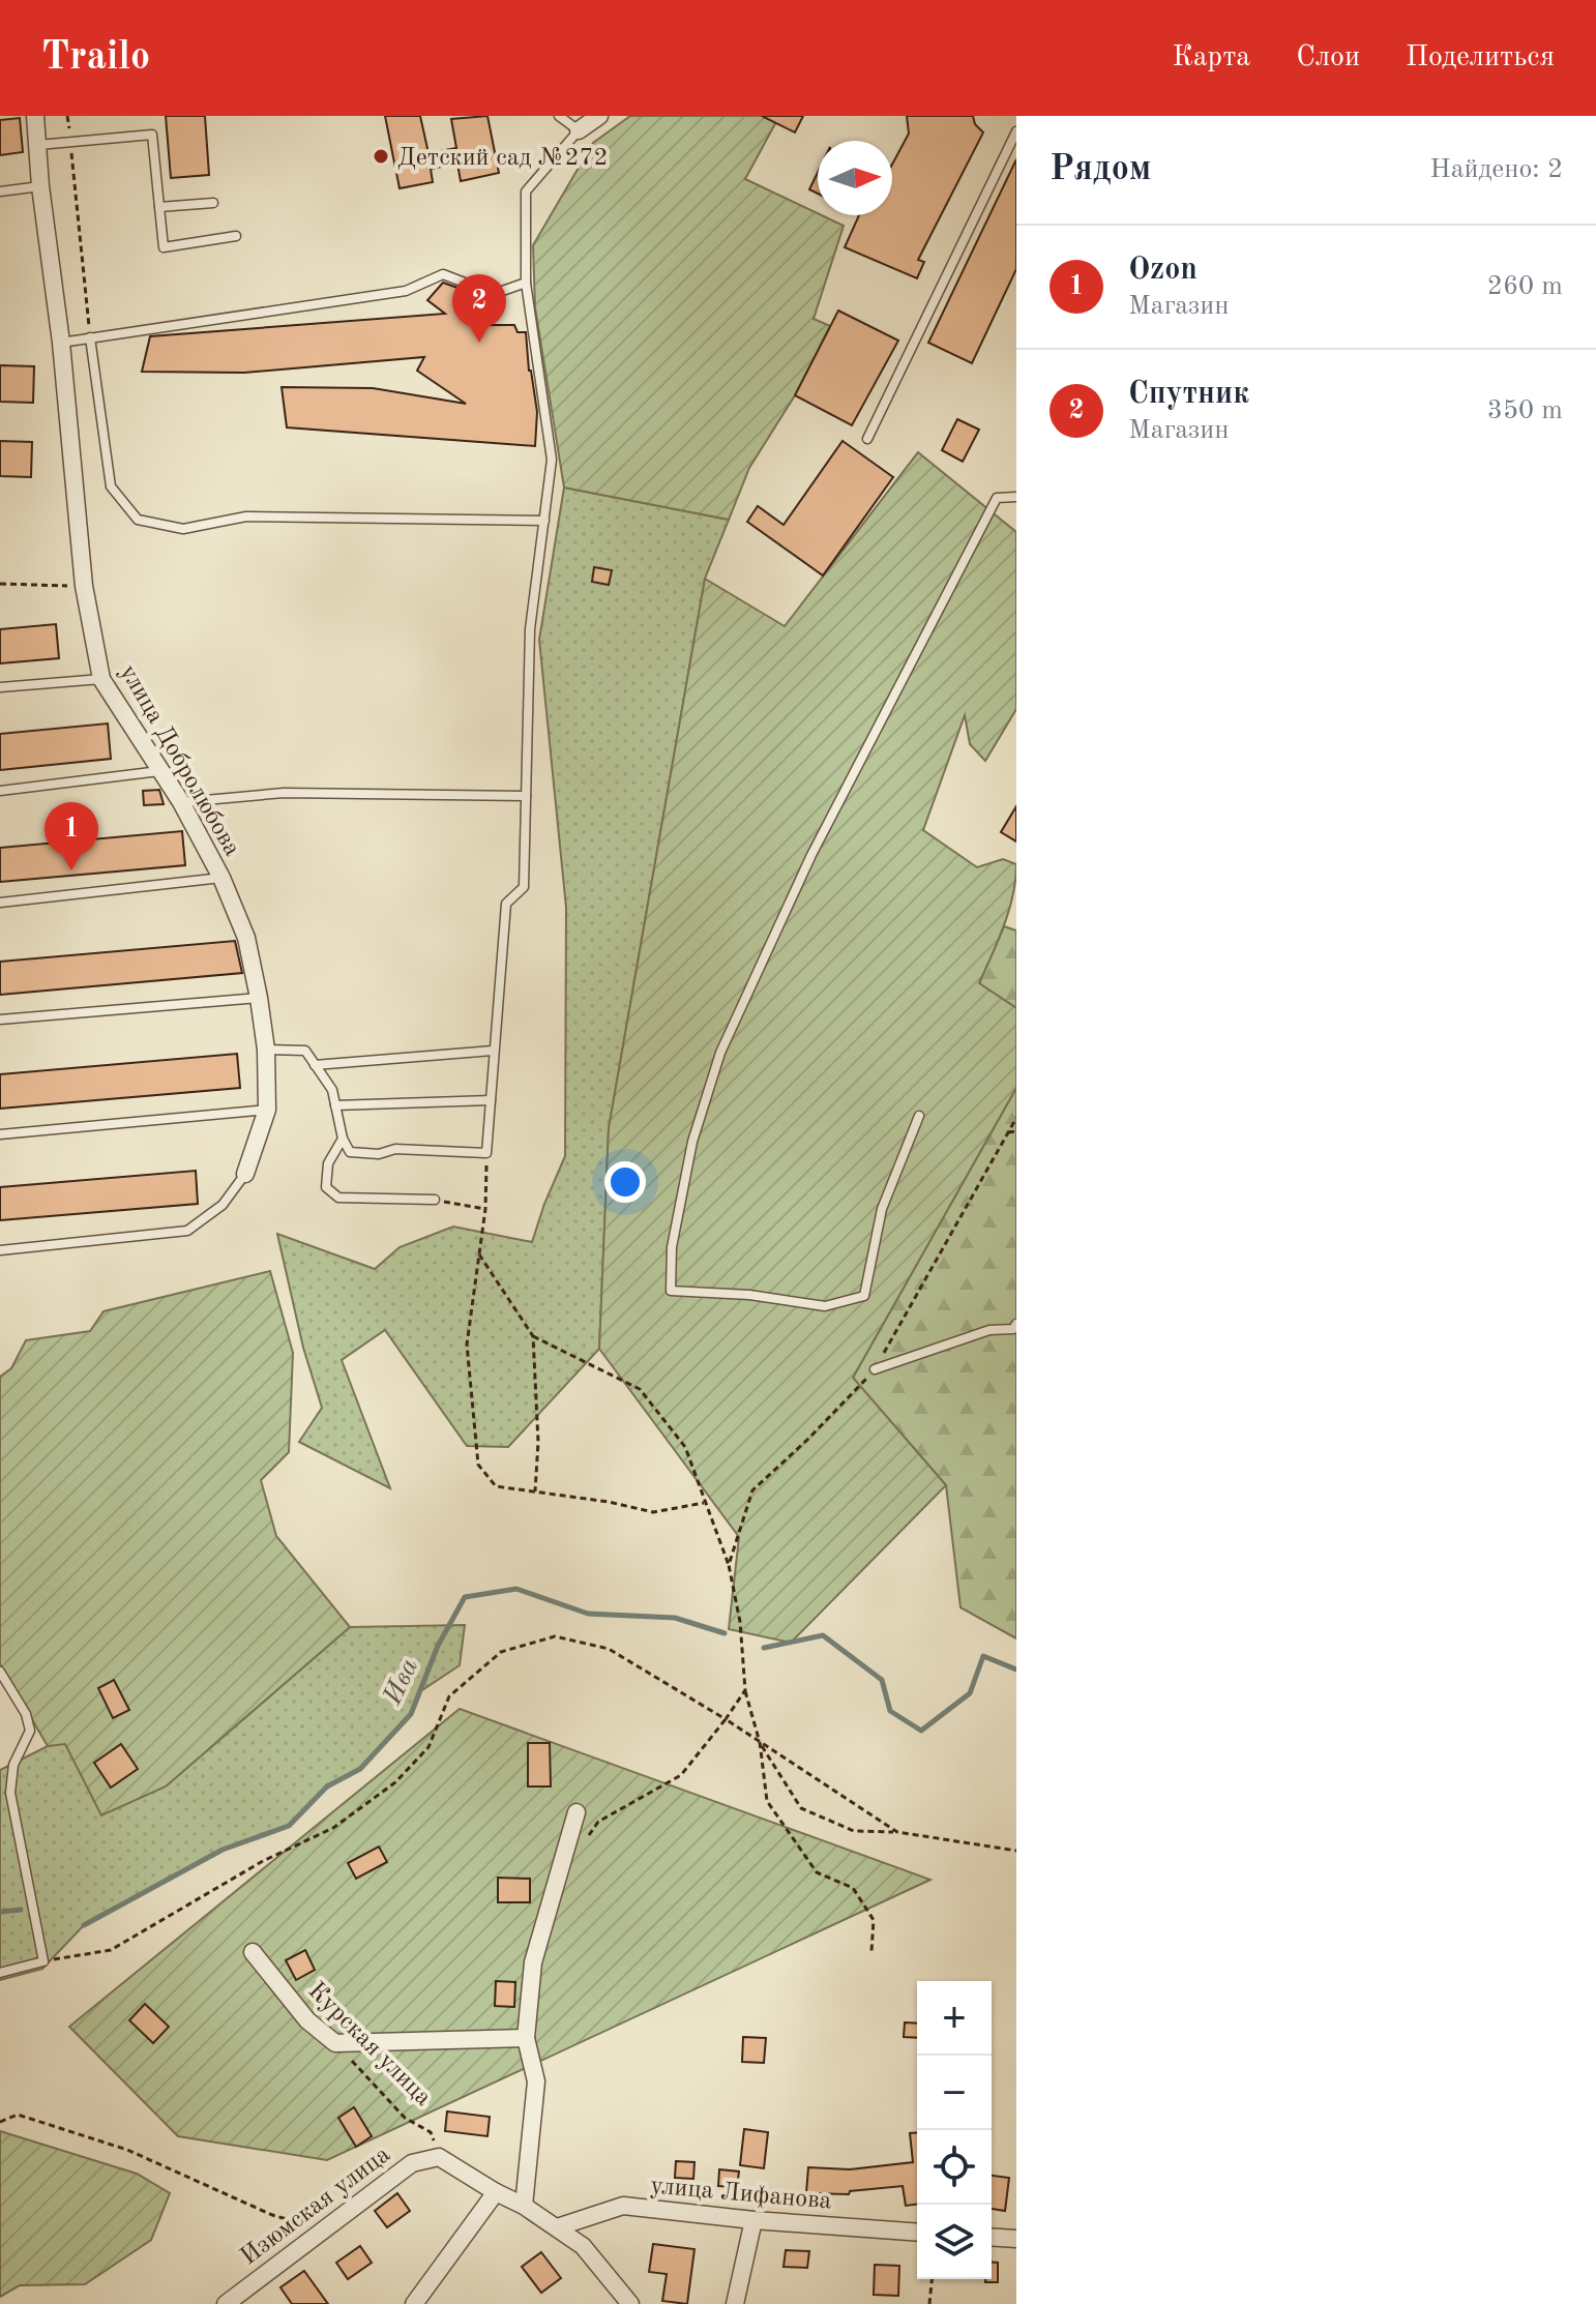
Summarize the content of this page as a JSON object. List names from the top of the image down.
{
  "streets": {
    "street": [
      "улица Добролюбова",
      "Курская улица",
      "улица Лифанова",
      "Изюмская улица"
    ]
  },
  "crossings": [
    ["Курская улица", "Изюмская улица"]
  ],
  "water": ["Ива"],
  "places": ["Детский сад №272"],
  "north": "right",
  "page": {
    "header": "Trailo",
    "nav": ["Карта", "Слои", "Поделиться"],
    "heading": ["Рядом", "Найдено: 2"],
    "list": [
      {
        "mark": "1",
        "name": "Ozon",
        "note": "Магазин",
        "value": "260 m"
      },
      {
        "mark": "2",
        "name": "Спутник",
        "note": "Магазин",
        "value": "350 m"
      }
    ],
    "pins": ["2", "1"],
    "map_buttons": ["+", "−"]
  }
}
